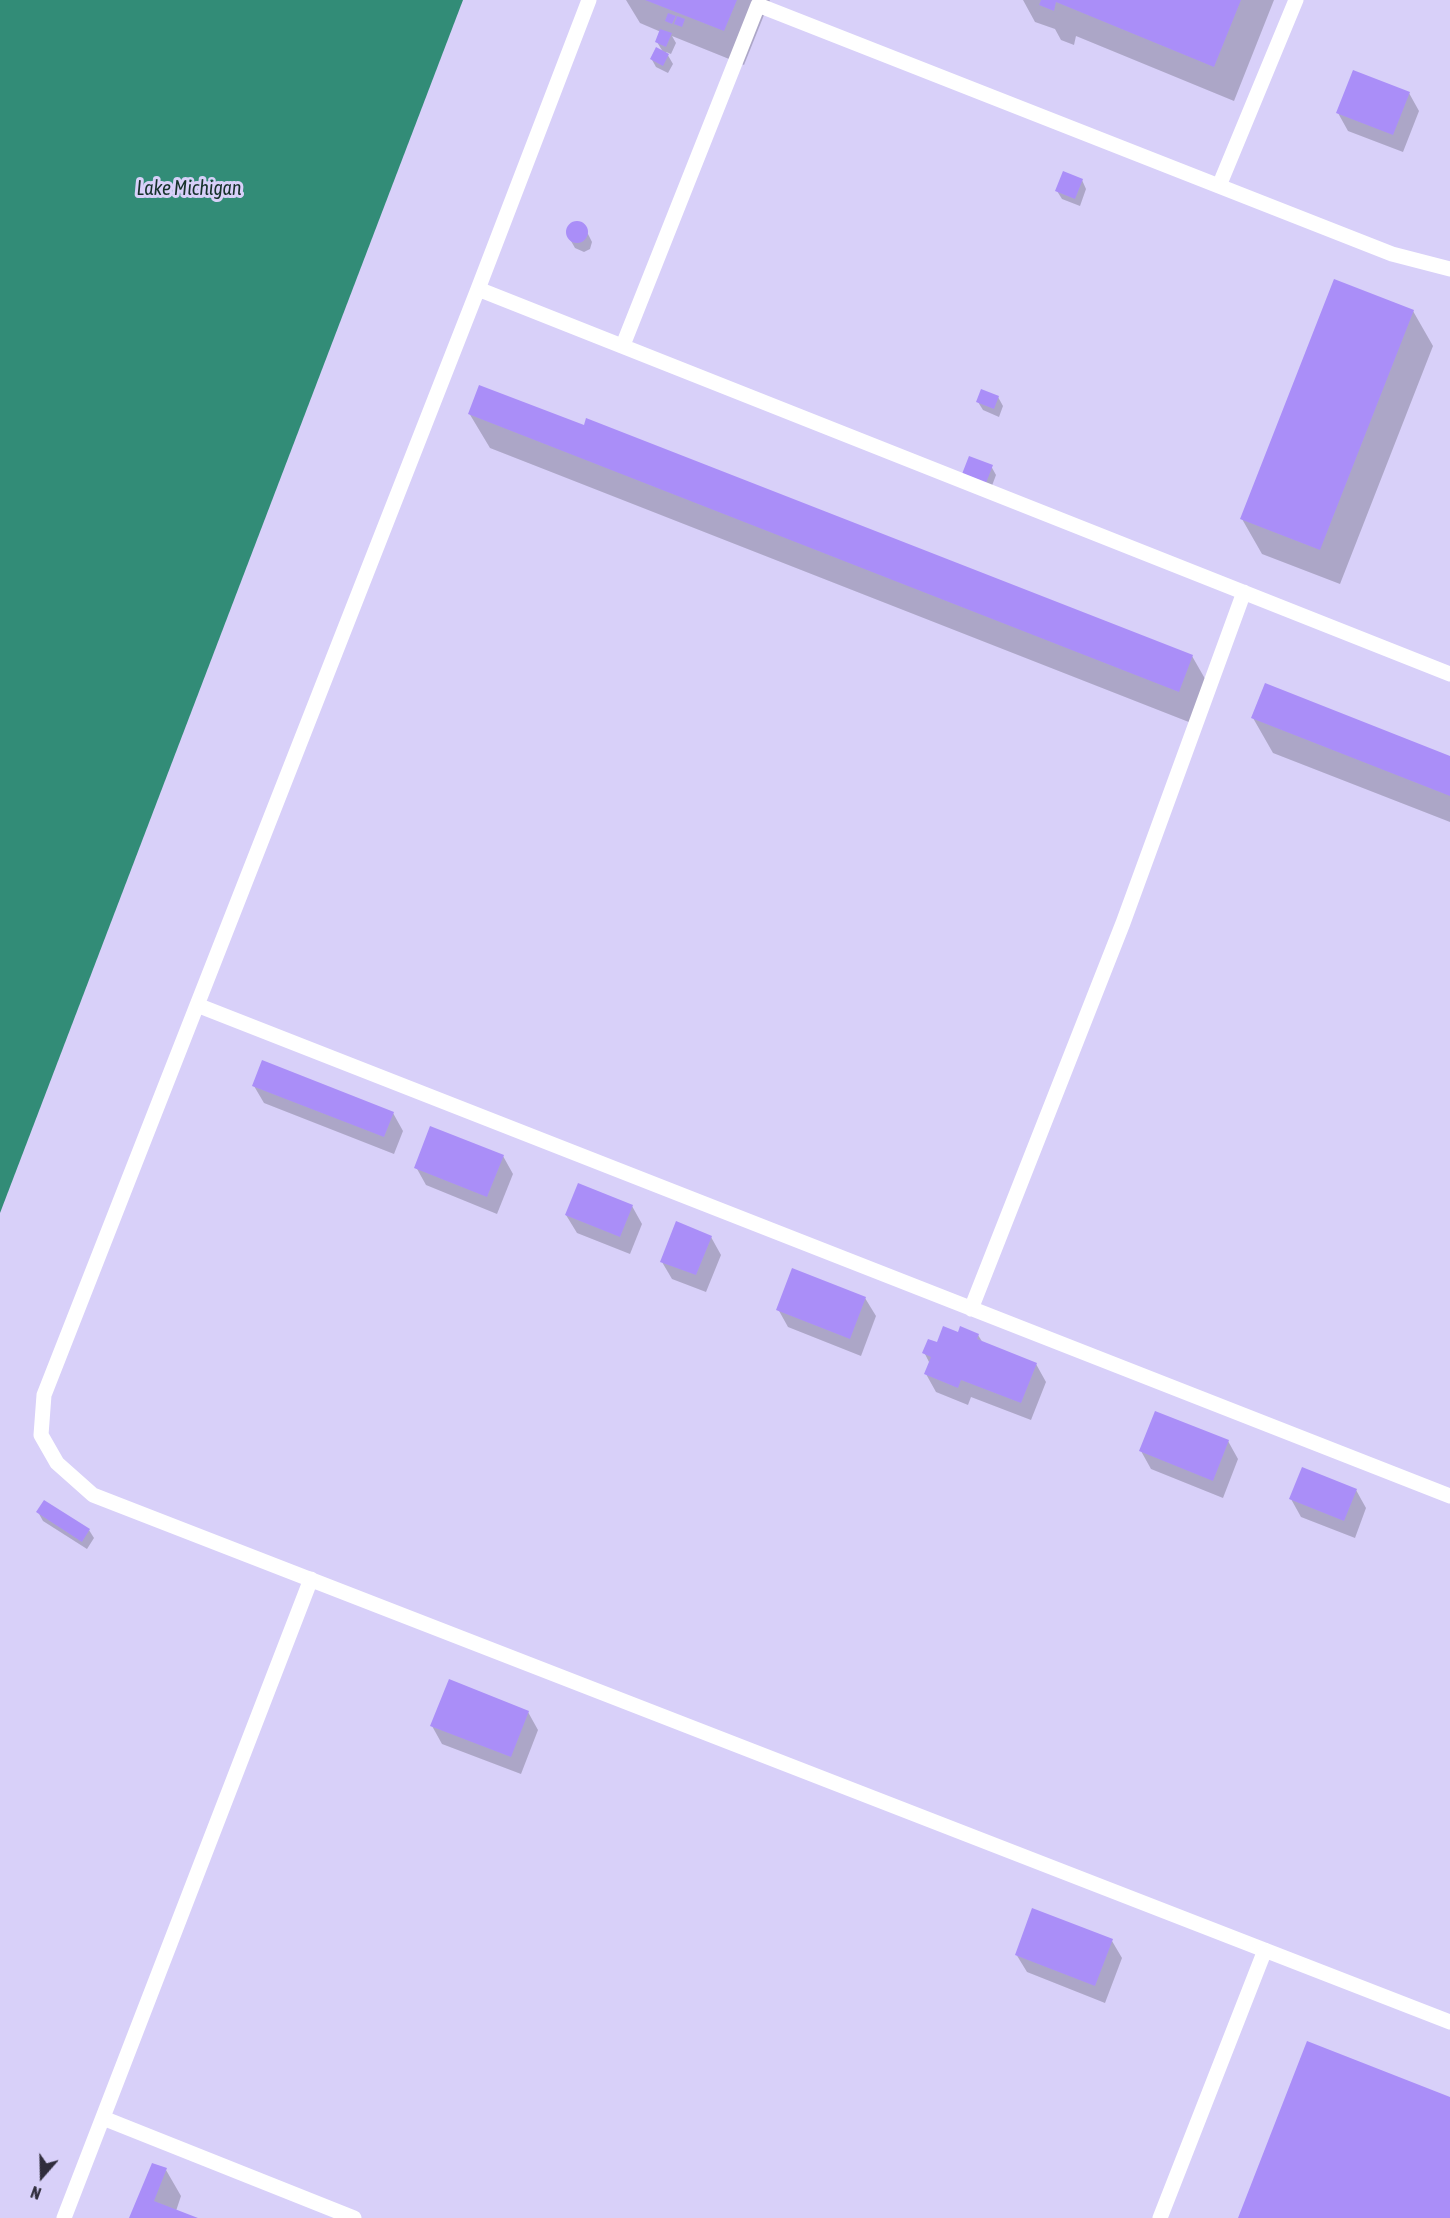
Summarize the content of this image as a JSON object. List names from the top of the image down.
{
  "water": ["Lake Michigan"],
  "north": "bottom"
}
